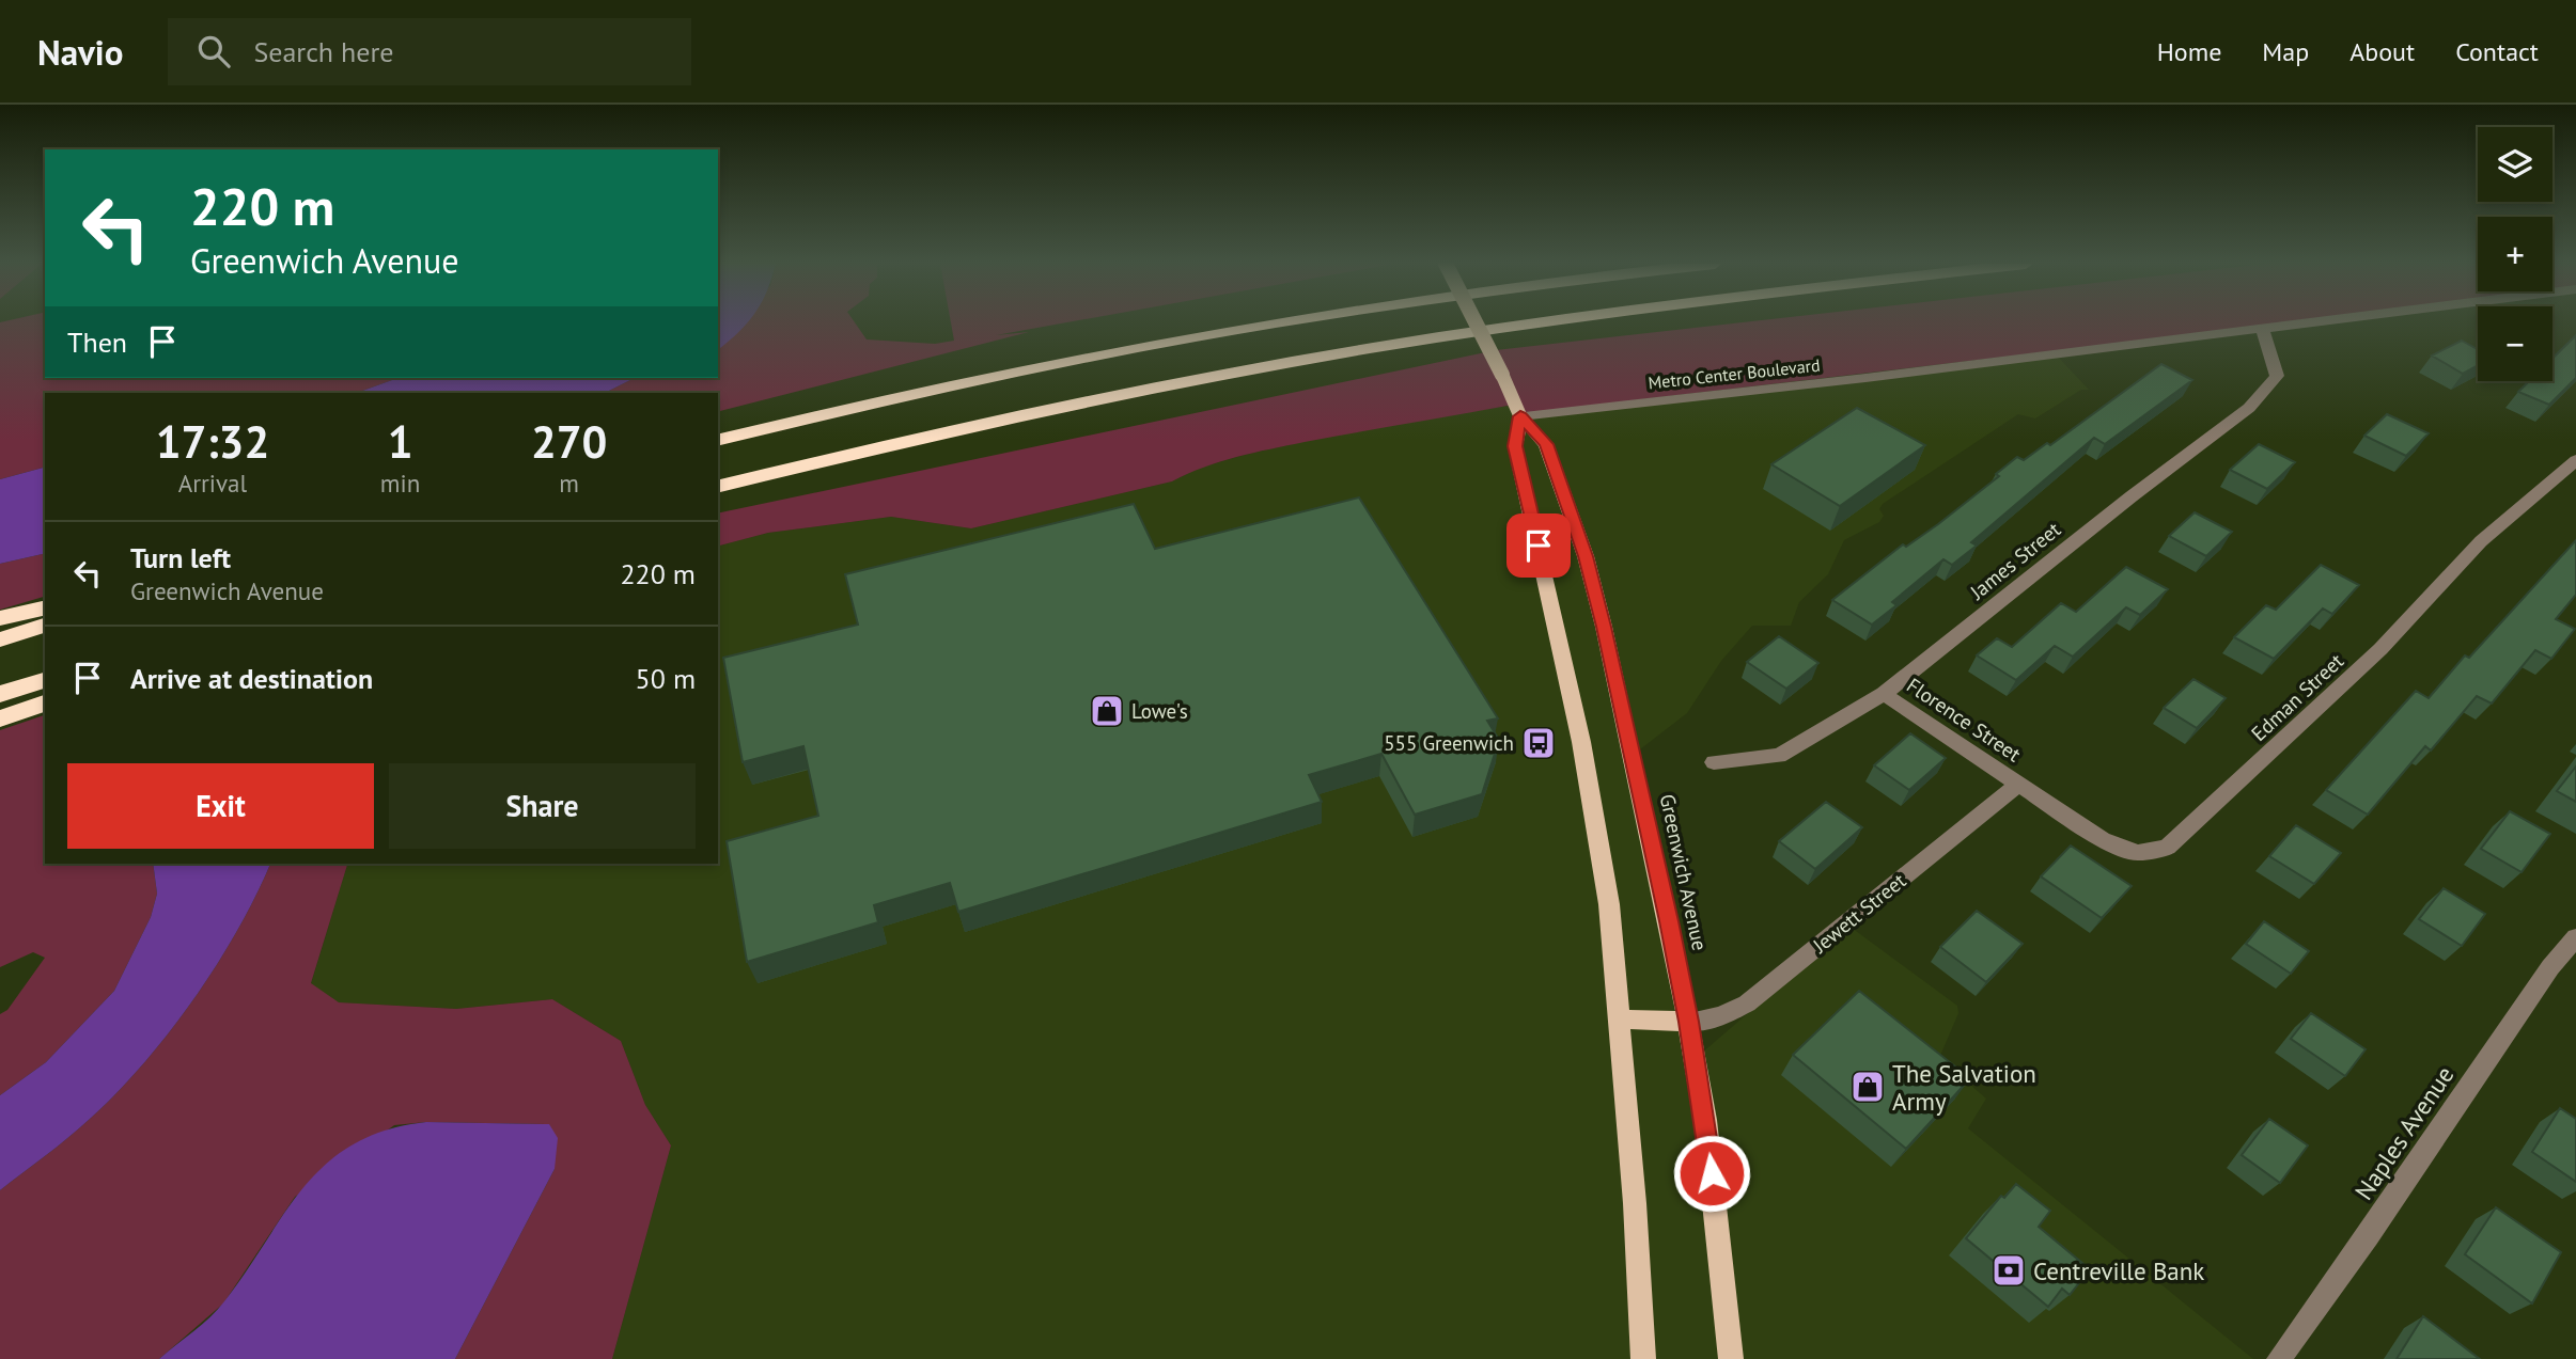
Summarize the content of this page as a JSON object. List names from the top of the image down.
{
  "streets": {
    "main road": ["Greenwich Avenue"],
    "street": [
      "Metro Center Boulevard",
      "James Street",
      "Edman Street",
      "Florence Street",
      "Jewett Street",
      "Naples Avenue"
    ]
  },
  "crossings": [
    ["Metro Center Boulevard", "James Street"],
    ["Metro Center Boulevard", "Greenwich Avenue"],
    ["James Street", "Florence Street"],
    ["Edman Street", "Florence Street"],
    ["Edman Street", "Jewett Street"],
    ["Florence Street", "Jewett Street"],
    ["Greenwich Avenue", "Jewett Street"]
  ],
  "places": {
    "shop": ["Lowe's", "The Salvation Army"],
    "bus stop": ["555 Greenwich"],
    "bank": ["Centreville Bank"]
  },
  "page": {
    "header": "Navio",
    "search": "Search here",
    "nav": [
      "Home",
      "Map",
      "About",
      "Contact"
    ],
    "map_buttons": ["+", "−"],
    "turn": ["220 m", "Greenwich Avenue"],
    "then": "Then",
    "eta": [
      "17:32",
      "Arrival",
      "1",
      "min",
      "270",
      "m"
    ],
    "list": [
      {
        "name": "Turn left",
        "note": "Greenwich Avenue",
        "value": "220 m"
      },
      {
        "name": "Arrive at destination",
        "value": "50 m"
      }
    ],
    "buttons": ["Exit", "Share"]
  }
}
